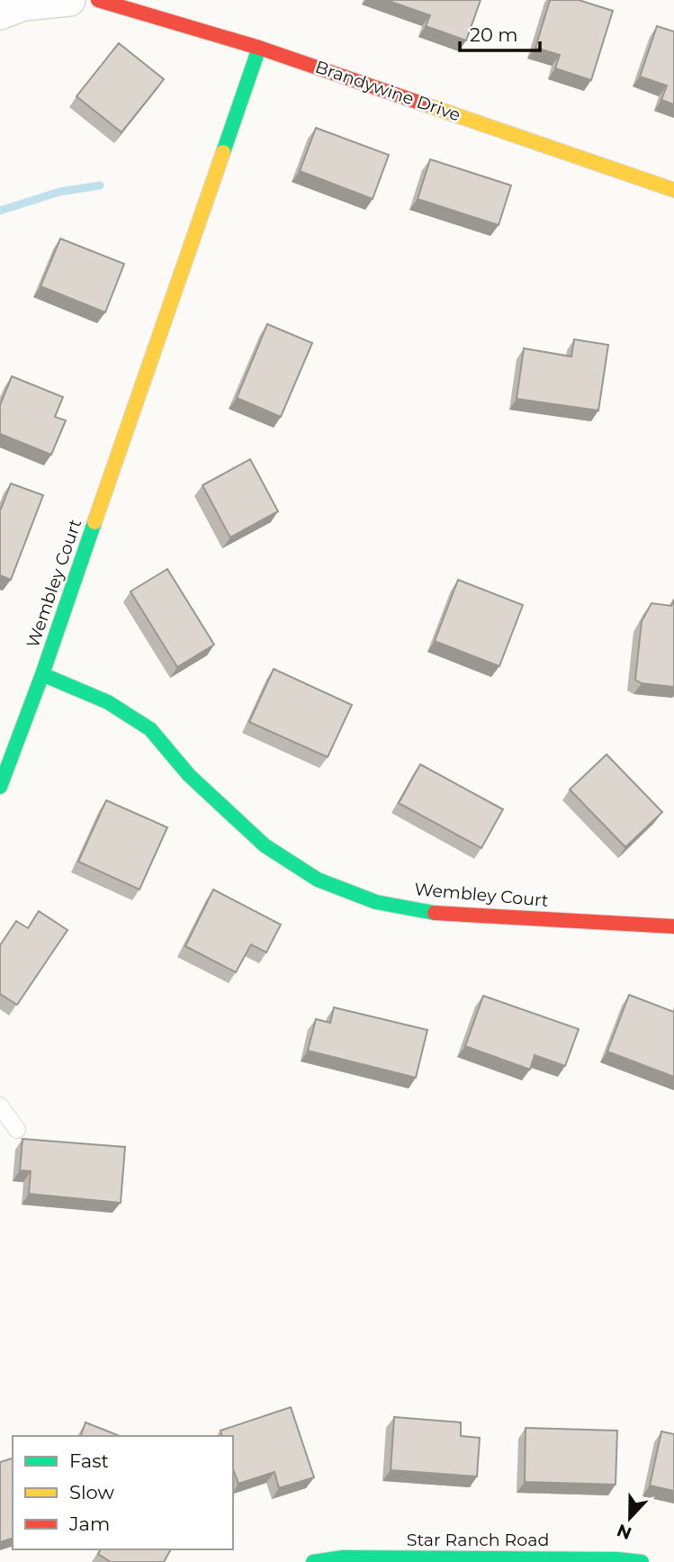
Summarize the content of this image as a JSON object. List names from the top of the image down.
{
  "streets": {
    "street": ["Brandywine Drive", "Wembley Court", "Star Ranch Road"]
  },
  "crossings": [
    ["Brandywine Drive", "Wembley Court"]
  ],
  "legend": ["Fast", "Slow", "Jam"],
  "scale_bar": "20 m",
  "north": "bottom"
}
